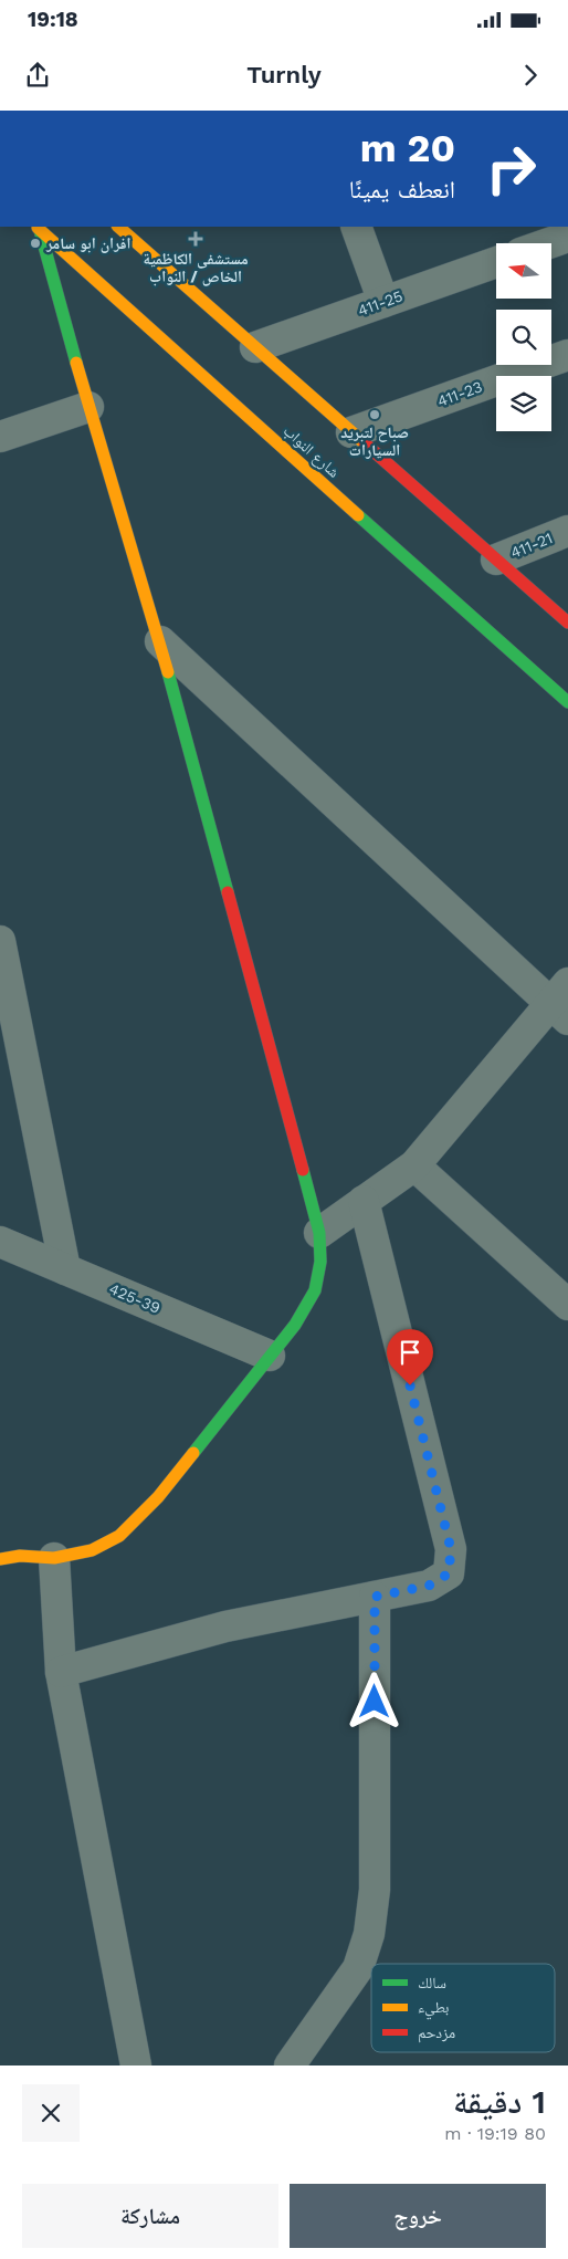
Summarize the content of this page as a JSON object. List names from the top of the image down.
{
  "streets": {
    "street": [
      "411-25",
      "411-23",
      "شارع النواب",
      "411-21",
      "425-39"
    ]
  },
  "places": {
    "health": ["مستشفى الكاظمية الخاص / النواب"],
    "other": ["افران ابو سامر", "صباح لتبريد السيارات"]
  },
  "legend": ["سالك", "بطيء", "مزدحم"],
  "north": "left",
  "page": {
    "status": "19:18",
    "header": "Turnly",
    "turn": ["20 m", "انعطف يمينًا"],
    "heading": ["1 دقيقة", "80 m · 19:19"],
    "buttons": ["خروج", "مشاركة"]
  }
}
